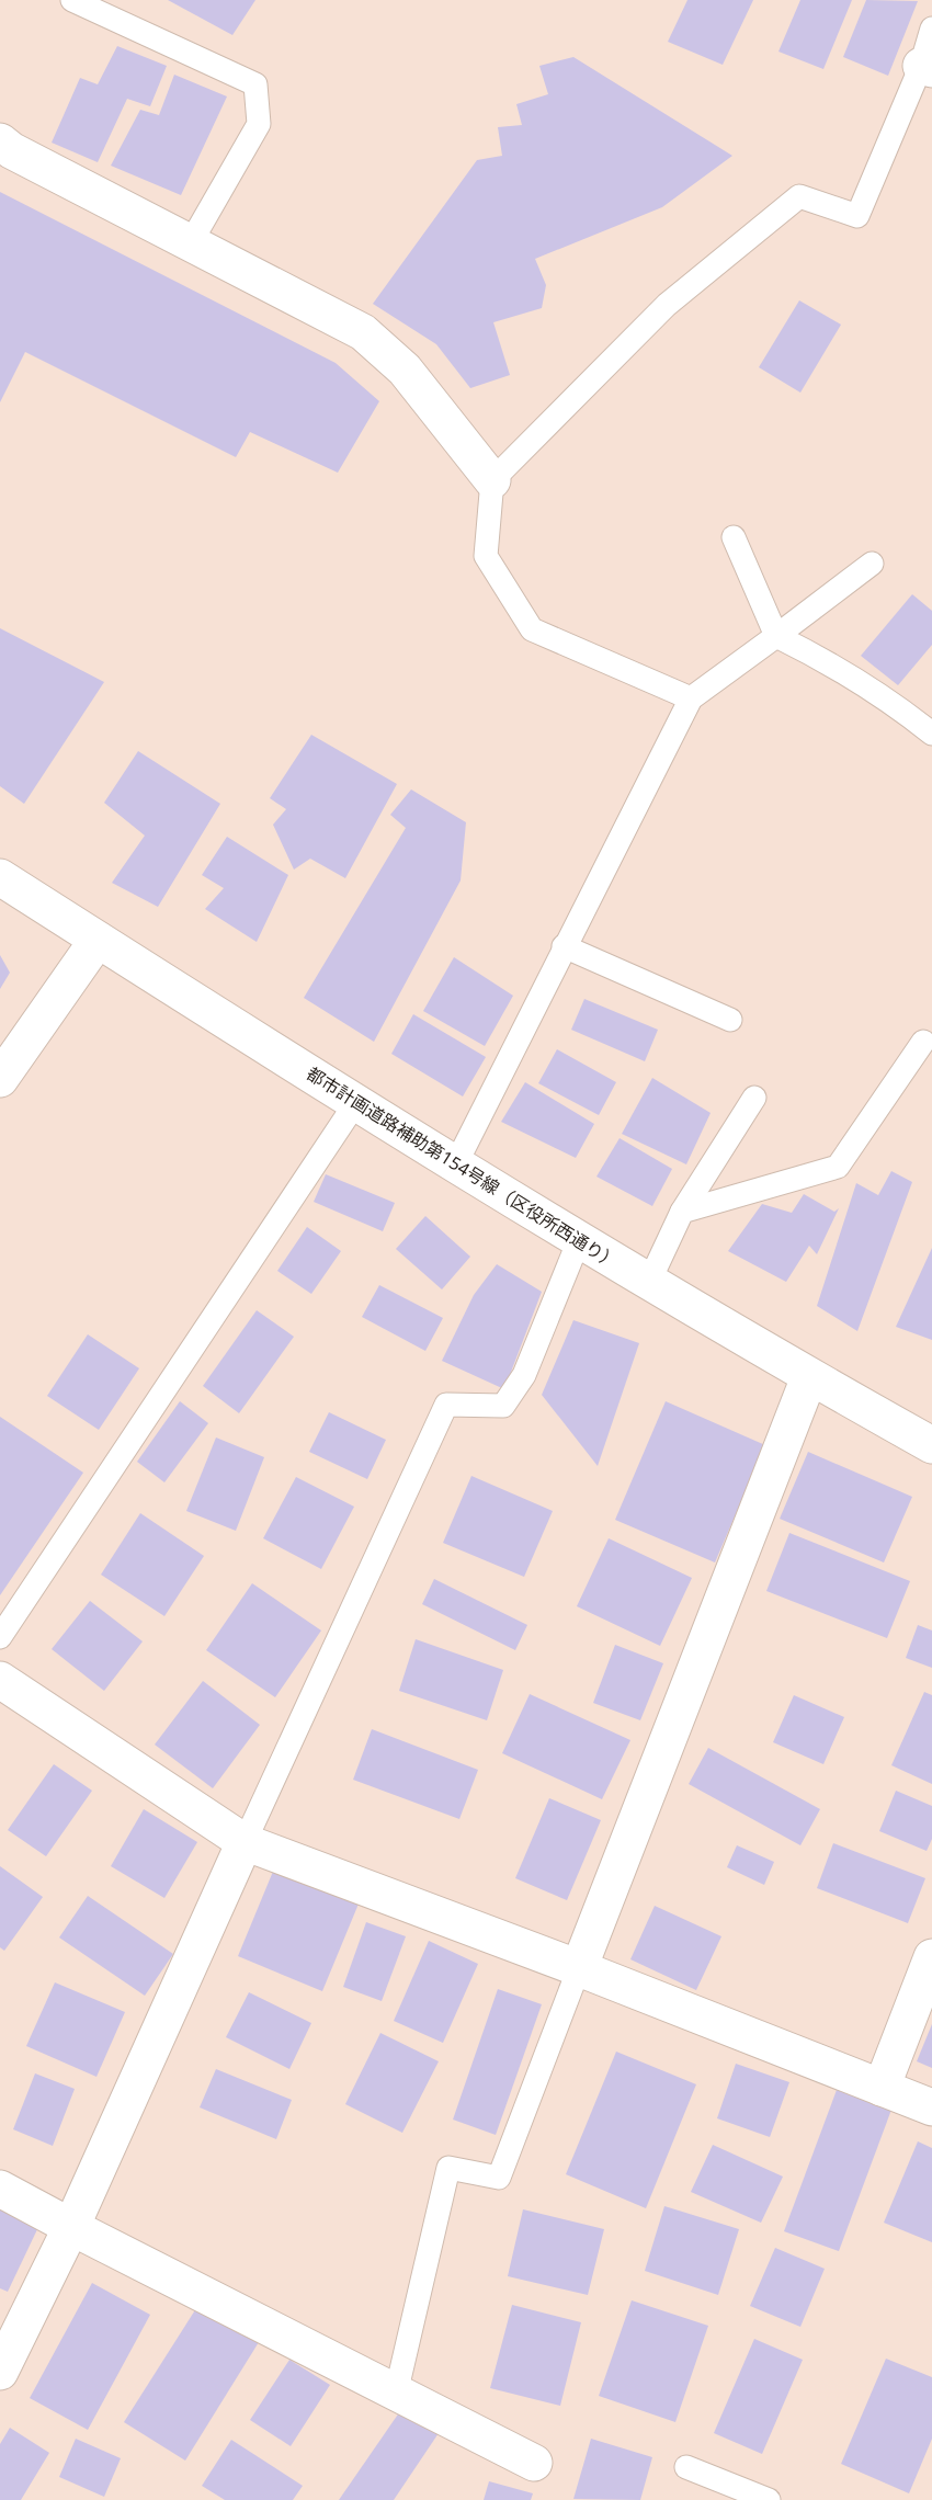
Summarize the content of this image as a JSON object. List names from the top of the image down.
{
  "streets": {
    "street": ["都市計画道路補助第154号線（区役所西通り）"]
  }
}
